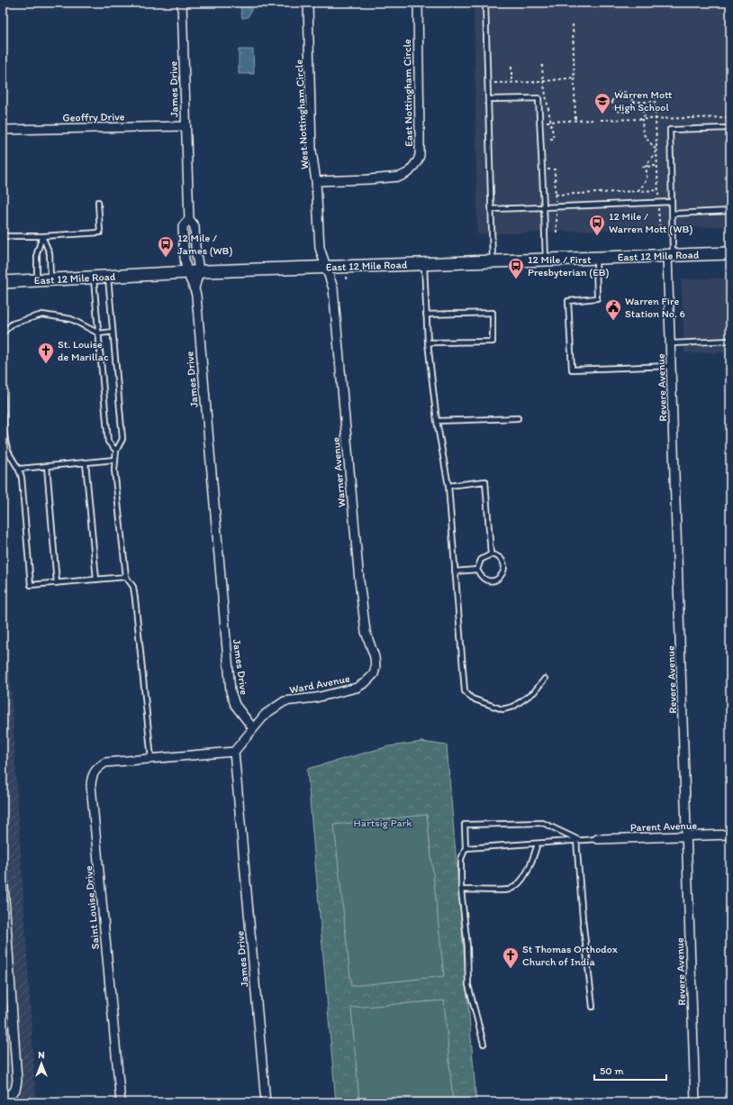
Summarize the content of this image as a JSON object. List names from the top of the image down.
{
  "streets": {
    "main road": ["East 12 Mile Road"],
    "street": [
      "James Drive",
      "East Nottingham Circle",
      "West Nottingham Circle",
      "Geoffry Drive",
      "Revere Avenue",
      "Warner Avenue",
      "Ward Avenue",
      "Parent Avenue",
      "Saint Louise Drive"
    ]
  },
  "crossings": [
    ["James Drive", "Geoffry Drive"],
    ["James Drive", "East 12 Mile Road"],
    ["James Drive", "Ward Avenue"],
    ["East Nottingham Circle", "West Nottingham Circle"],
    ["West Nottingham Circle", "East 12 Mile Road"],
    ["West Nottingham Circle", "Warner Avenue"],
    ["East 12 Mile Road", "Revere Avenue"],
    ["East 12 Mile Road", "Warner Avenue"],
    ["Revere Avenue", "Parent Avenue"],
    ["Warner Avenue", "Ward Avenue"]
  ],
  "parks": ["Hartsig Park"],
  "places": {
    "school or university": ["Warren Mott High School"],
    "bus stop": ["12 Mile / Warren Mott (WB)", "12 Mile / James (WB)", "12 Mile / First Presbyterian (EB)"],
    "public building": ["Warren Fire Station No. 6"],
    "church": ["St. Louise de Marillac", "St Thomas Orthodox Church of India"]
  },
  "scale_bar": "50 m",
  "north": "top"
}
